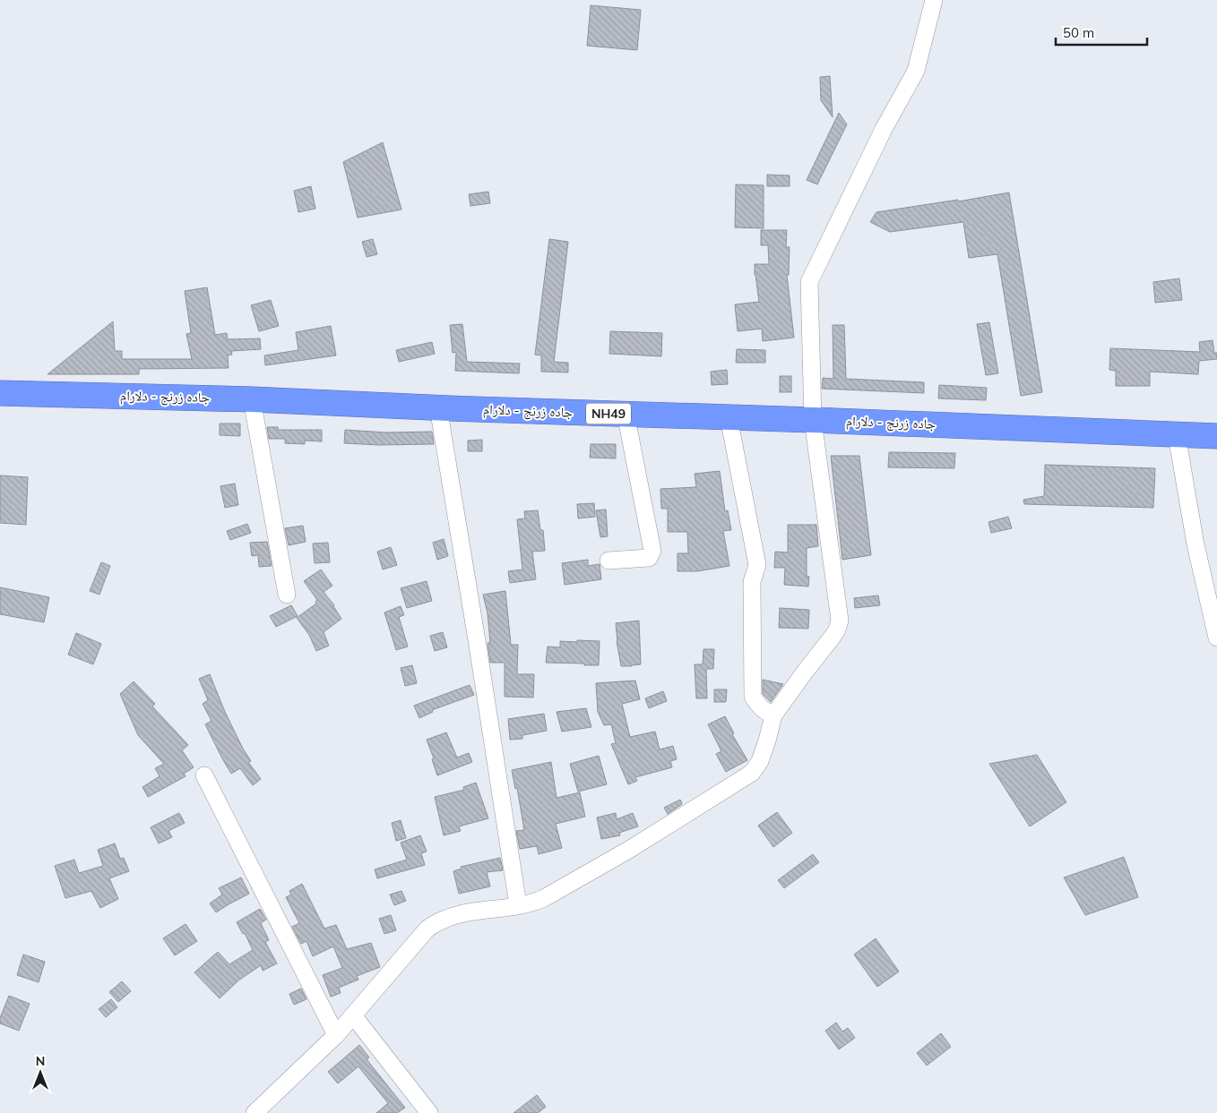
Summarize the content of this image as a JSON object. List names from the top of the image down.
{
  "streets": {
    "highway": ["جاده زرنج - دلارام", "NH49"]
  },
  "scale_bar": "50 m",
  "north": "top"
}
